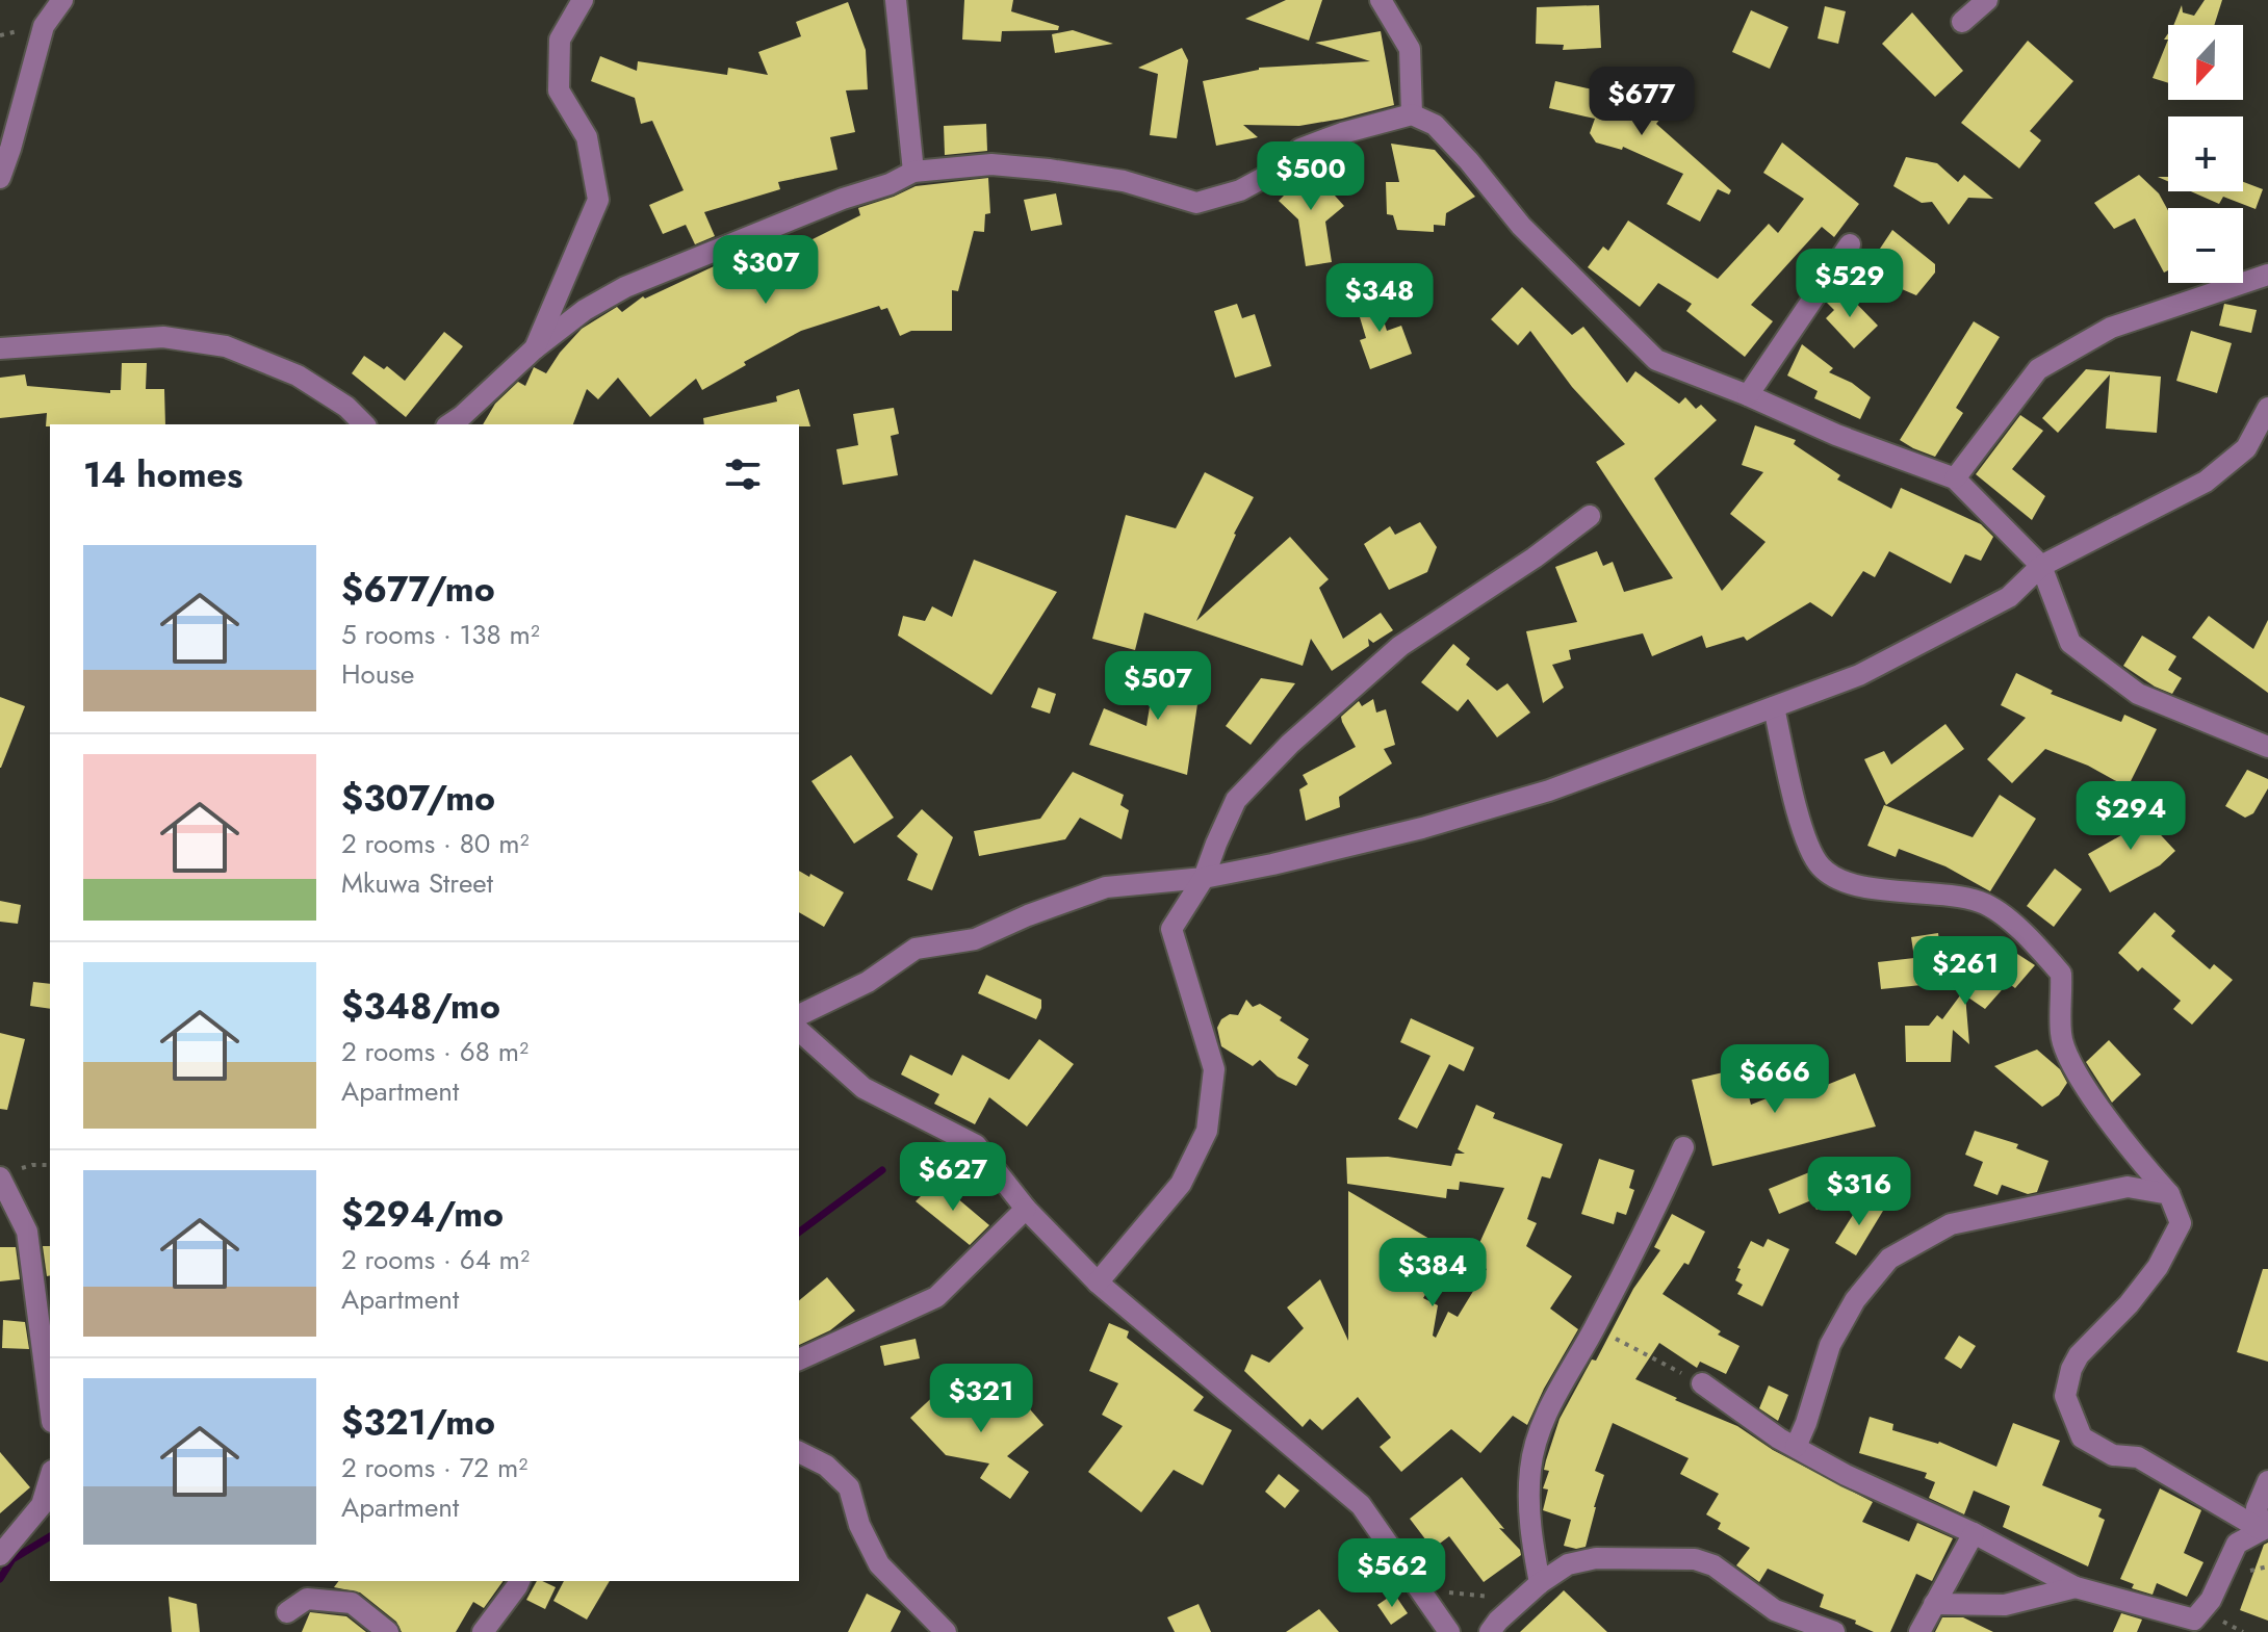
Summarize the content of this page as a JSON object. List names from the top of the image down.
{
  "north": "bottom",
  "page": {
    "map_buttons": ["+", "−"],
    "price": [
      "$677",
      "$500",
      "$307",
      "$529",
      "$348",
      "$507",
      "$294",
      "$261",
      "$666",
      "$627",
      "$316",
      "$384",
      "$321",
      "$562"
    ],
    "heading": "14 homes",
    "list": [
      {
        "name": "$677/mo",
        "note": "5 rooms · 138 m² · House"
      },
      {
        "name": "$307/mo",
        "note": "2 rooms · 80 m² · Mkuwa Street"
      },
      {
        "name": "$348/mo",
        "note": "2 rooms · 68 m² · Apartment"
      },
      {
        "name": "$294/mo",
        "note": "2 rooms · 64 m² · Apartment"
      },
      {
        "name": "$321/mo",
        "note": "2 rooms · 72 m² · Apartment"
      }
    ]
  }
}
